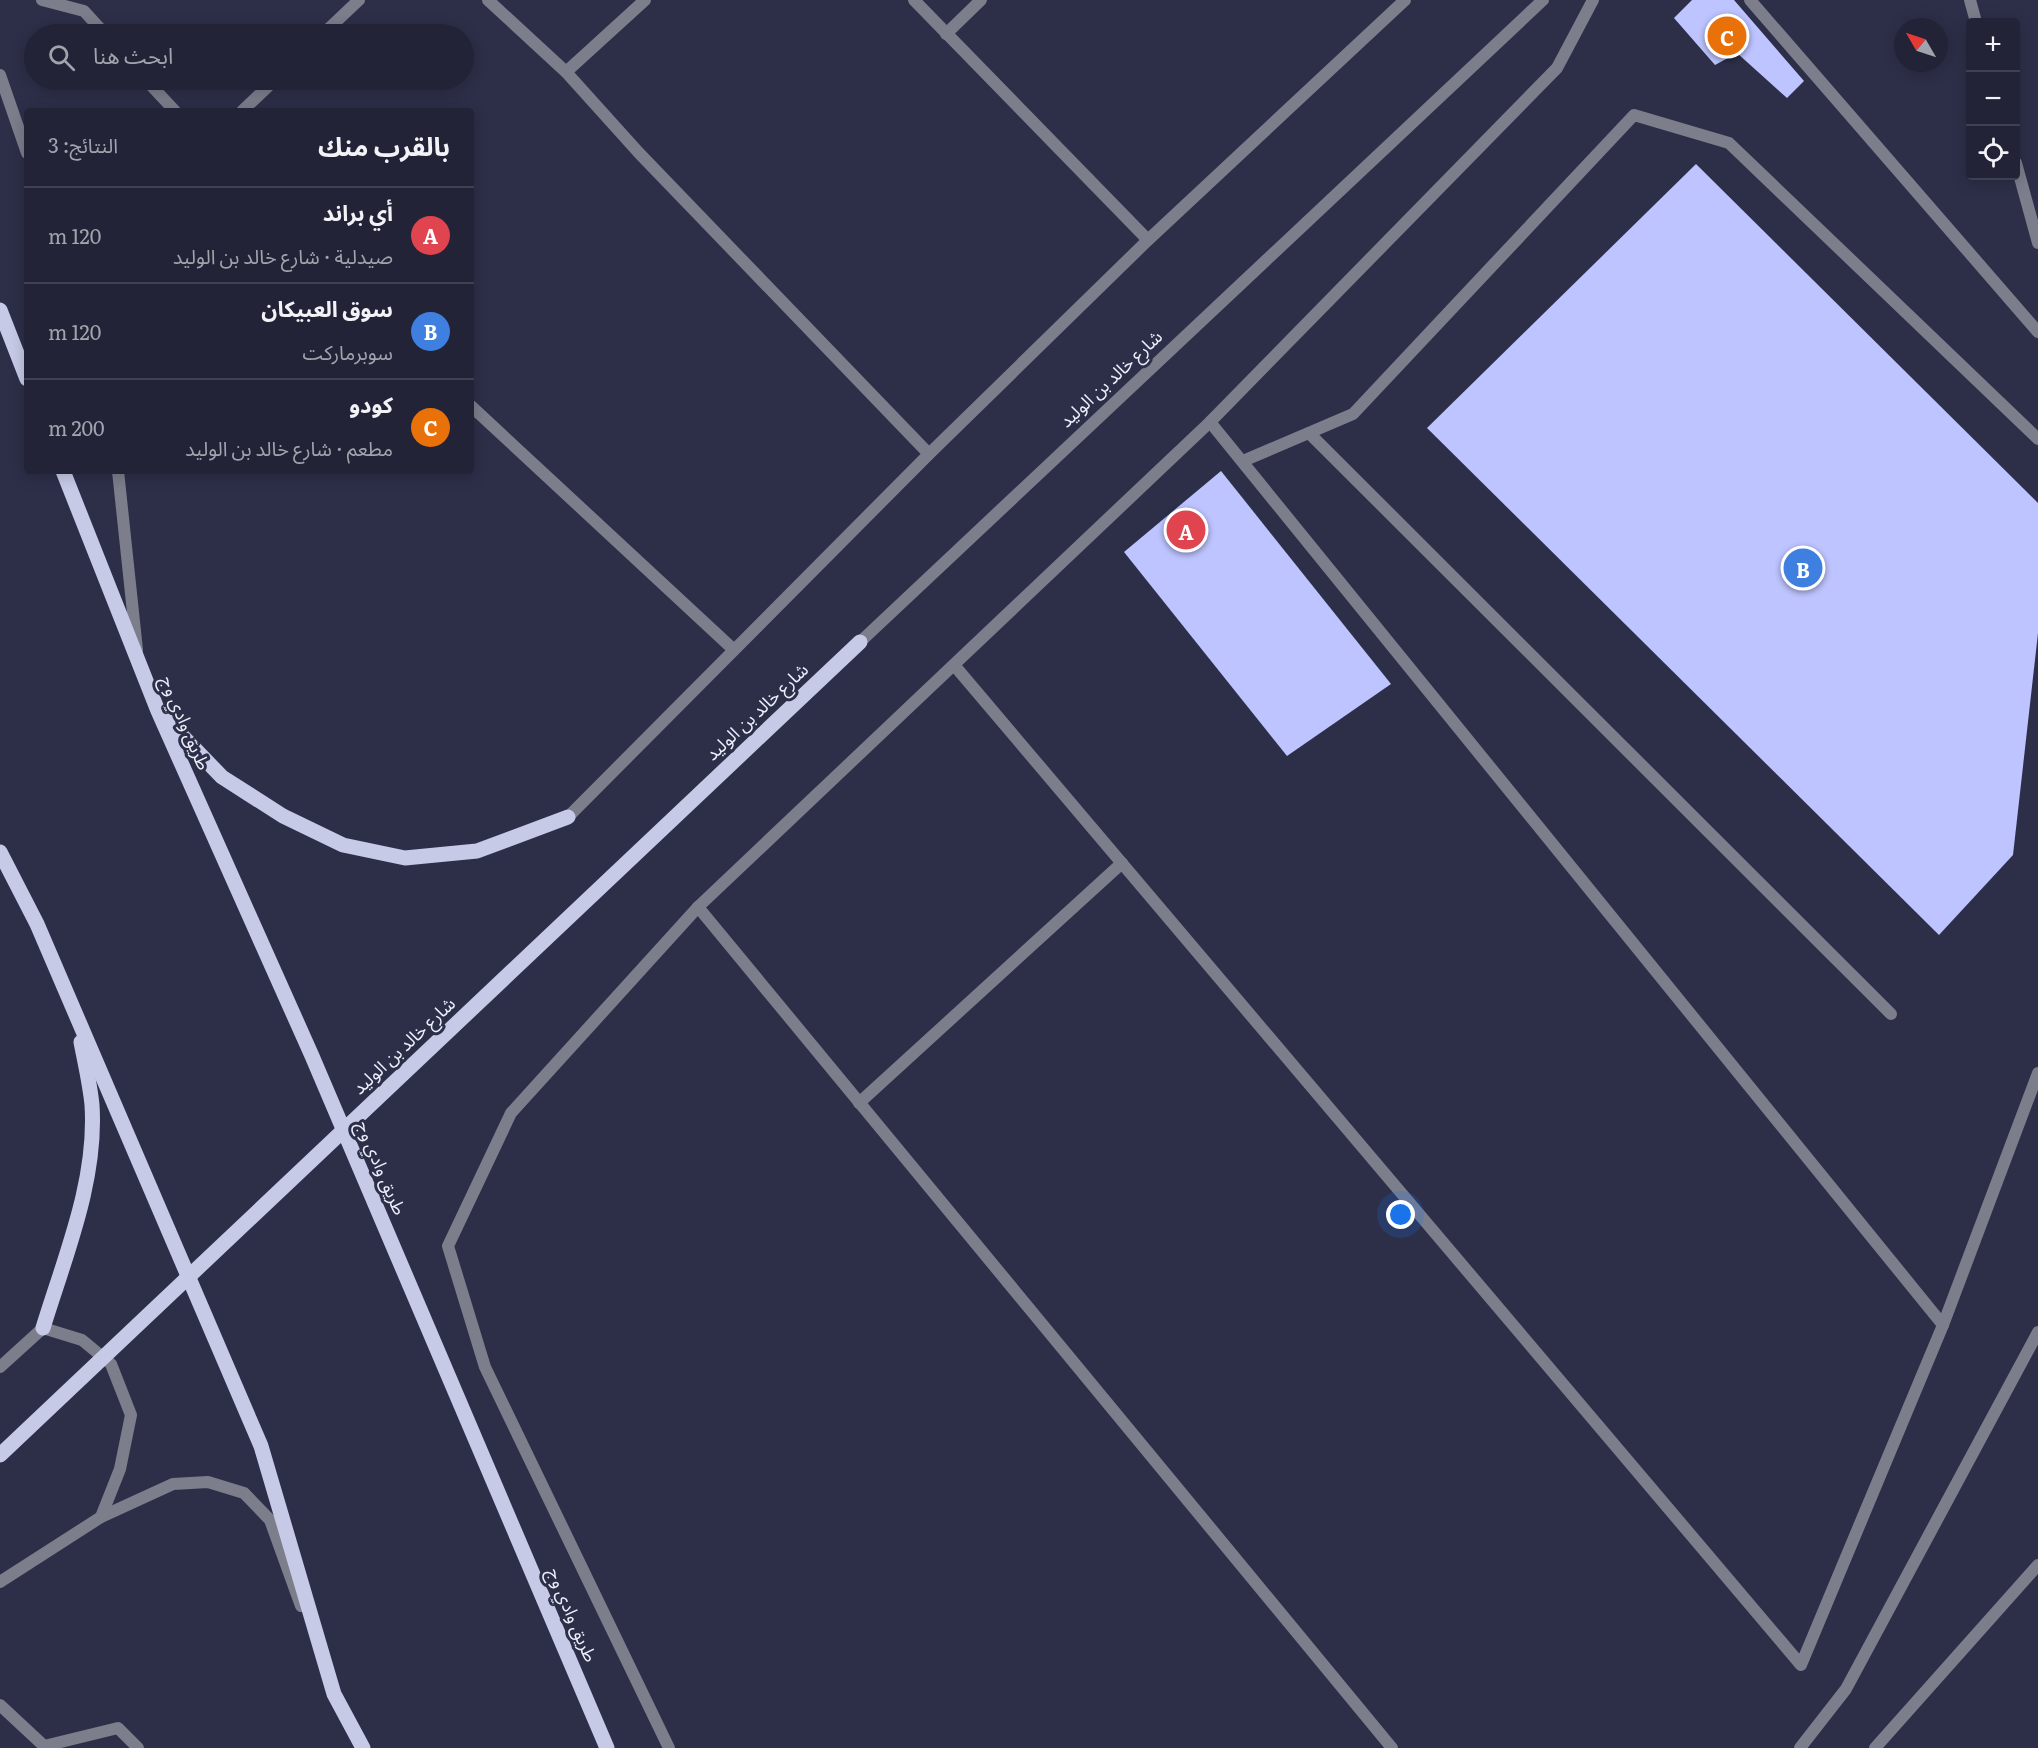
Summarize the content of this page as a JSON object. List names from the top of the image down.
{
  "streets": {
    "main road": ["شارع خالد بن الوليد", "طريق وادي وج"]
  },
  "north": "top left",
  "page": {
    "pins": ["C", "A", "B"],
    "map_buttons": ["+", "−"],
    "search": "ابحث هنا",
    "heading": ["بالقرب منك", "النتائج: 3"],
    "list": [
      {
        "mark": "A",
        "name": "أي براند",
        "note": "صيدلية · شارع خالد بن الوليد",
        "value": "120 m"
      },
      {
        "mark": "B",
        "name": "سوق العبيكان",
        "note": "سوبرماركت",
        "value": "120 m"
      },
      {
        "mark": "C",
        "name": "كودو",
        "note": "مطعم · شارع خالد بن الوليد",
        "value": "200 m"
      }
    ]
  }
}
